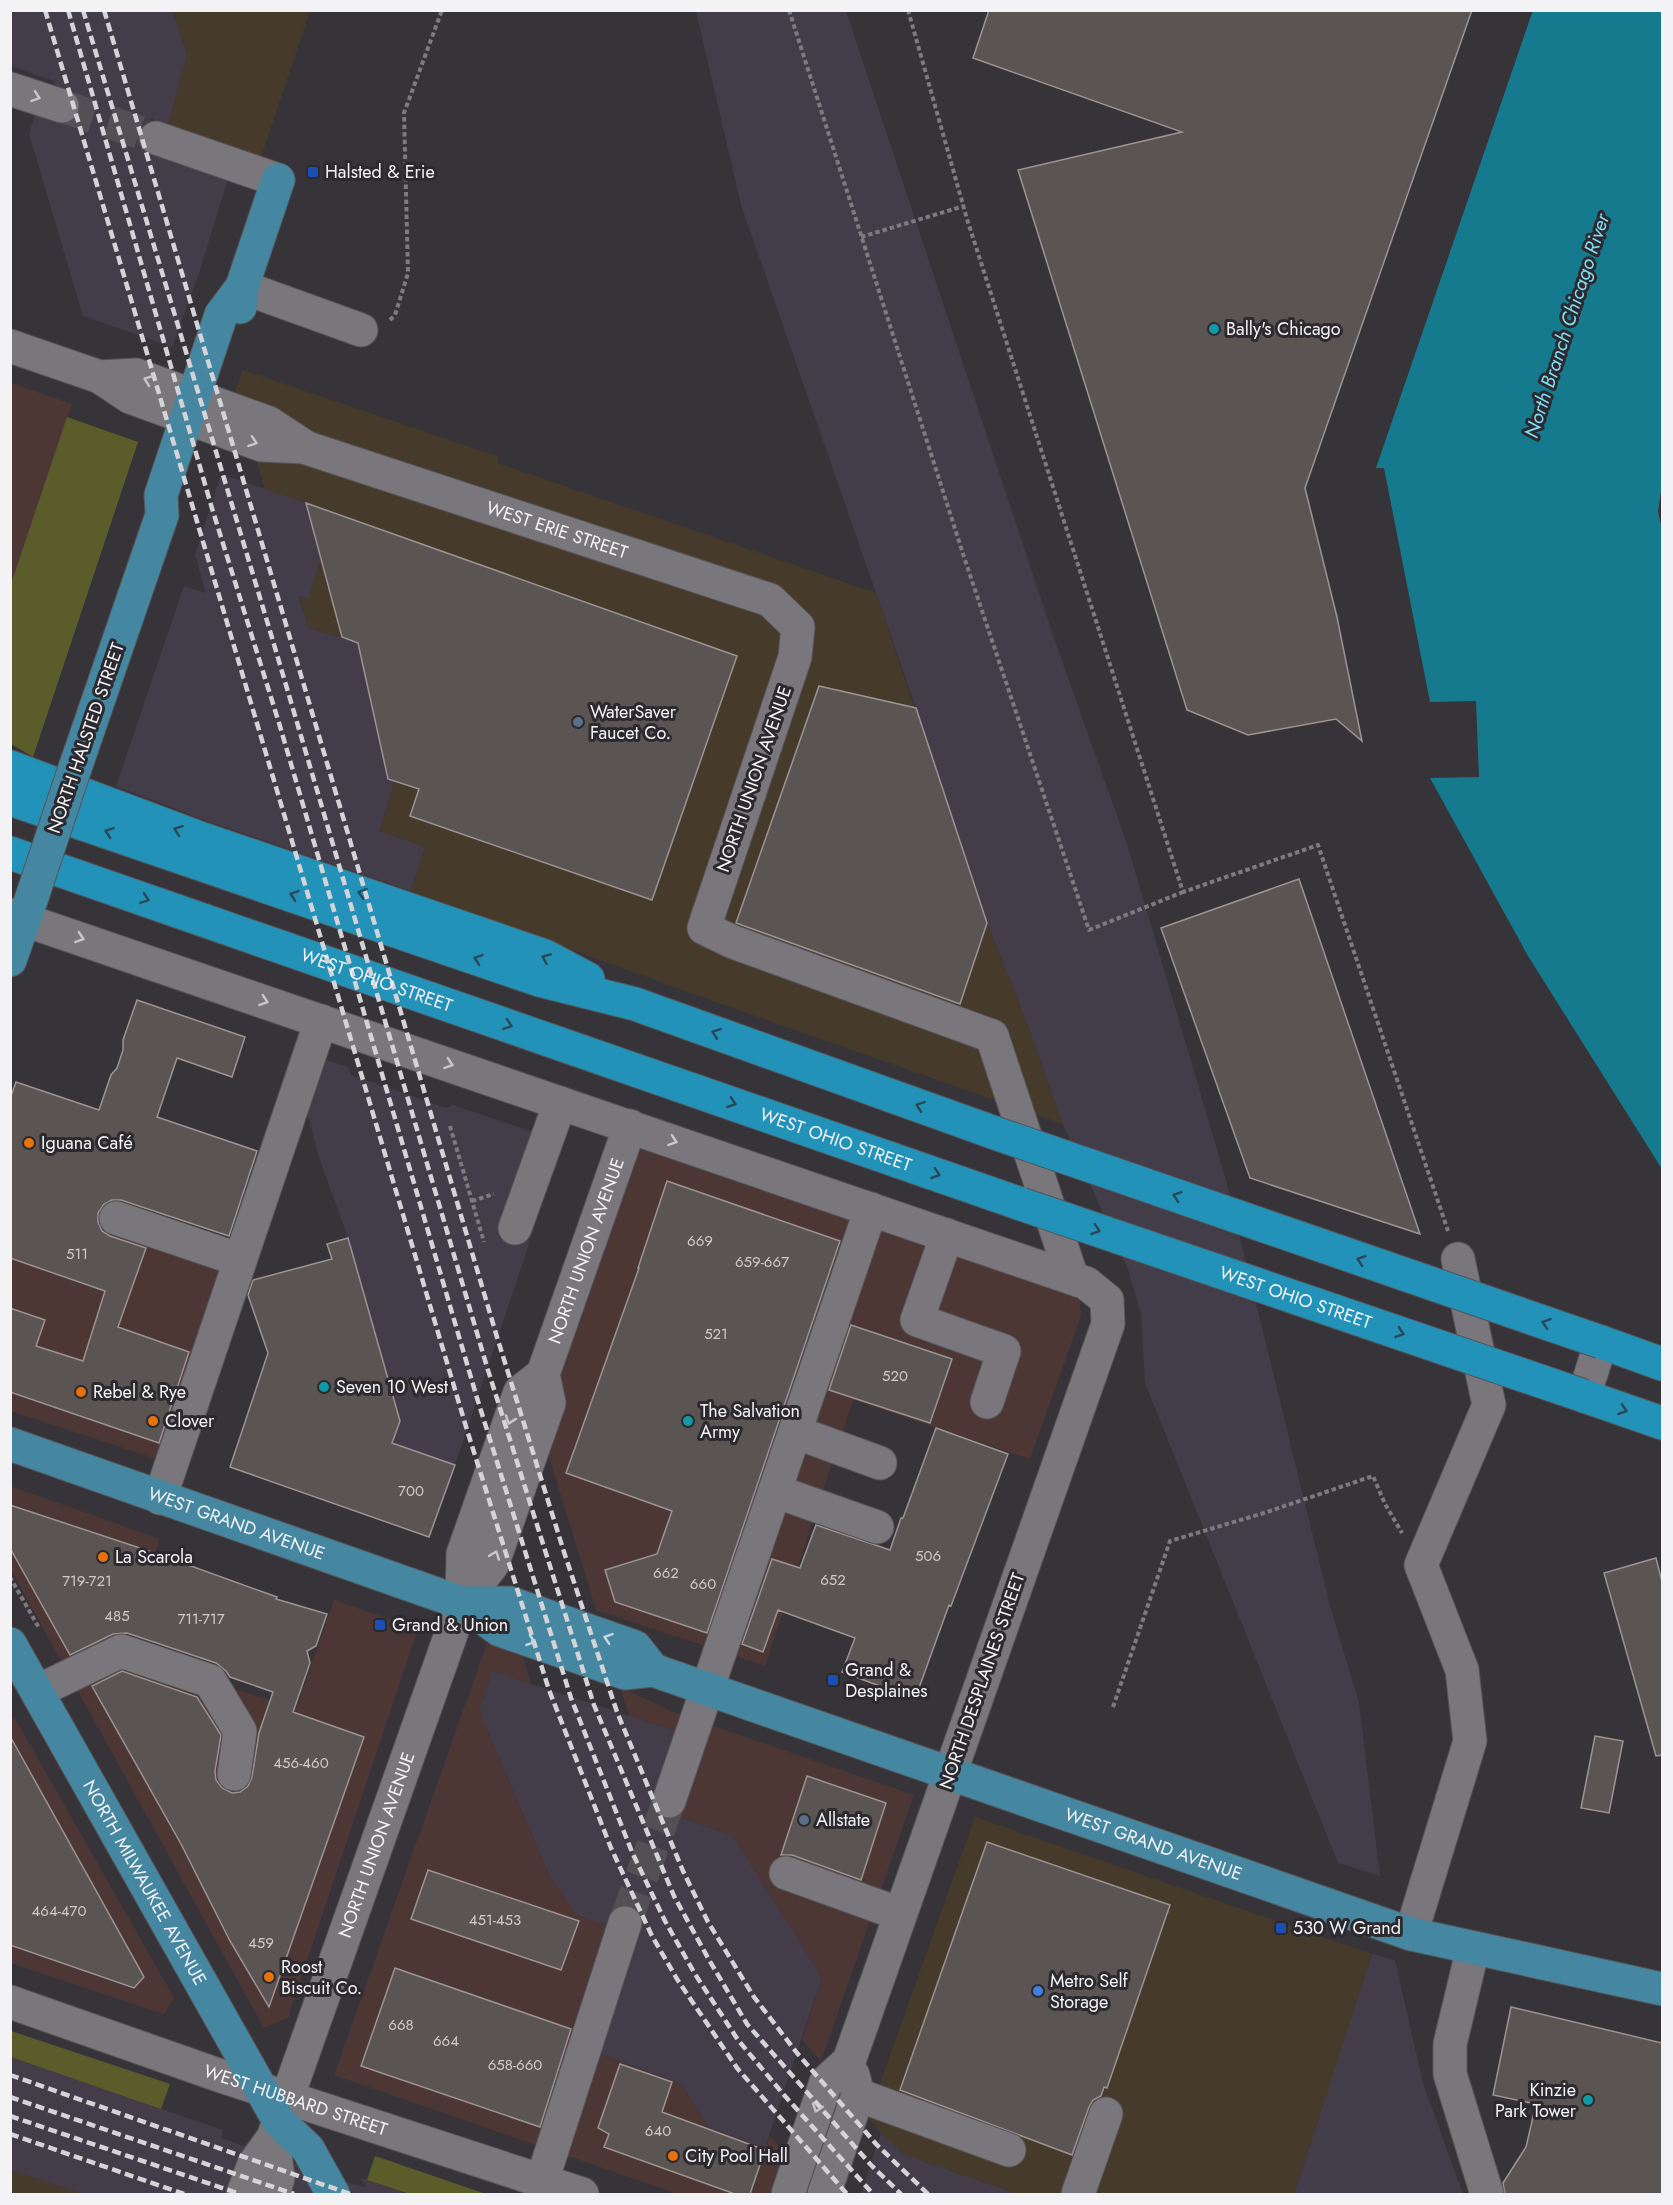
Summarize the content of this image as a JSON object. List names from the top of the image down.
{
  "streets": {
    "highway": ["WEST OHIO STREET"],
    "main road": ["NORTH HALSTED STREET", "WEST GRAND AVENUE", "NORTH MILWAUKEE AVENUE"],
    "street": [
      "WEST ERIE STREET",
      "NORTH UNION AVENUE",
      "NORTH DESPLAINES STREET",
      "WEST HUBBARD STREET"
    ]
  },
  "crossings": [
    ["WEST ERIE STREET", "NORTH HALSTED STREET"],
    ["WEST ERIE STREET", "NORTH UNION AVENUE"],
    ["NORTH UNION AVENUE", "WEST GRAND AVENUE"],
    ["NORTH UNION AVENUE", "NORTH DESPLAINES STREET"],
    ["NORTH UNION AVENUE", "NORTH MILWAUKEE AVENUE"],
    ["NORTH UNION AVENUE", "WEST HUBBARD STREET"],
    ["WEST GRAND AVENUE", "NORTH DESPLAINES STREET"],
    ["NORTH MILWAUKEE AVENUE", "WEST HUBBARD STREET"]
  ],
  "water": ["North Branch Chicago River"],
  "places": {
    "transit": [
      "Halsted & Erie",
      "Grand & Union",
      "Grand & Desplaines",
      "530 W Grand"
    ],
    "other": [
      "Bally's Chicago",
      "WaterSaver Faucet Co.",
      "Iguana Café",
      "Seven 10 West",
      "Rebel & Rye",
      "Clover",
      "The Salvation Army",
      "La Scarola",
      "Allstate",
      "Roost Biscuit Co.",
      "Metro Self Storage",
      "Kinzie Park Tower",
      "City Pool Hall"
    ]
  },
  "house_numbers": [
    "669",
    "511",
    "659-667",
    "521",
    "520",
    "700",
    "506",
    "662",
    "652",
    "719-721",
    "660",
    "485",
    "711-717",
    "456-460",
    "464-470",
    "451-453",
    "459",
    "668",
    "664",
    "658-660",
    "640"
  ]
}
